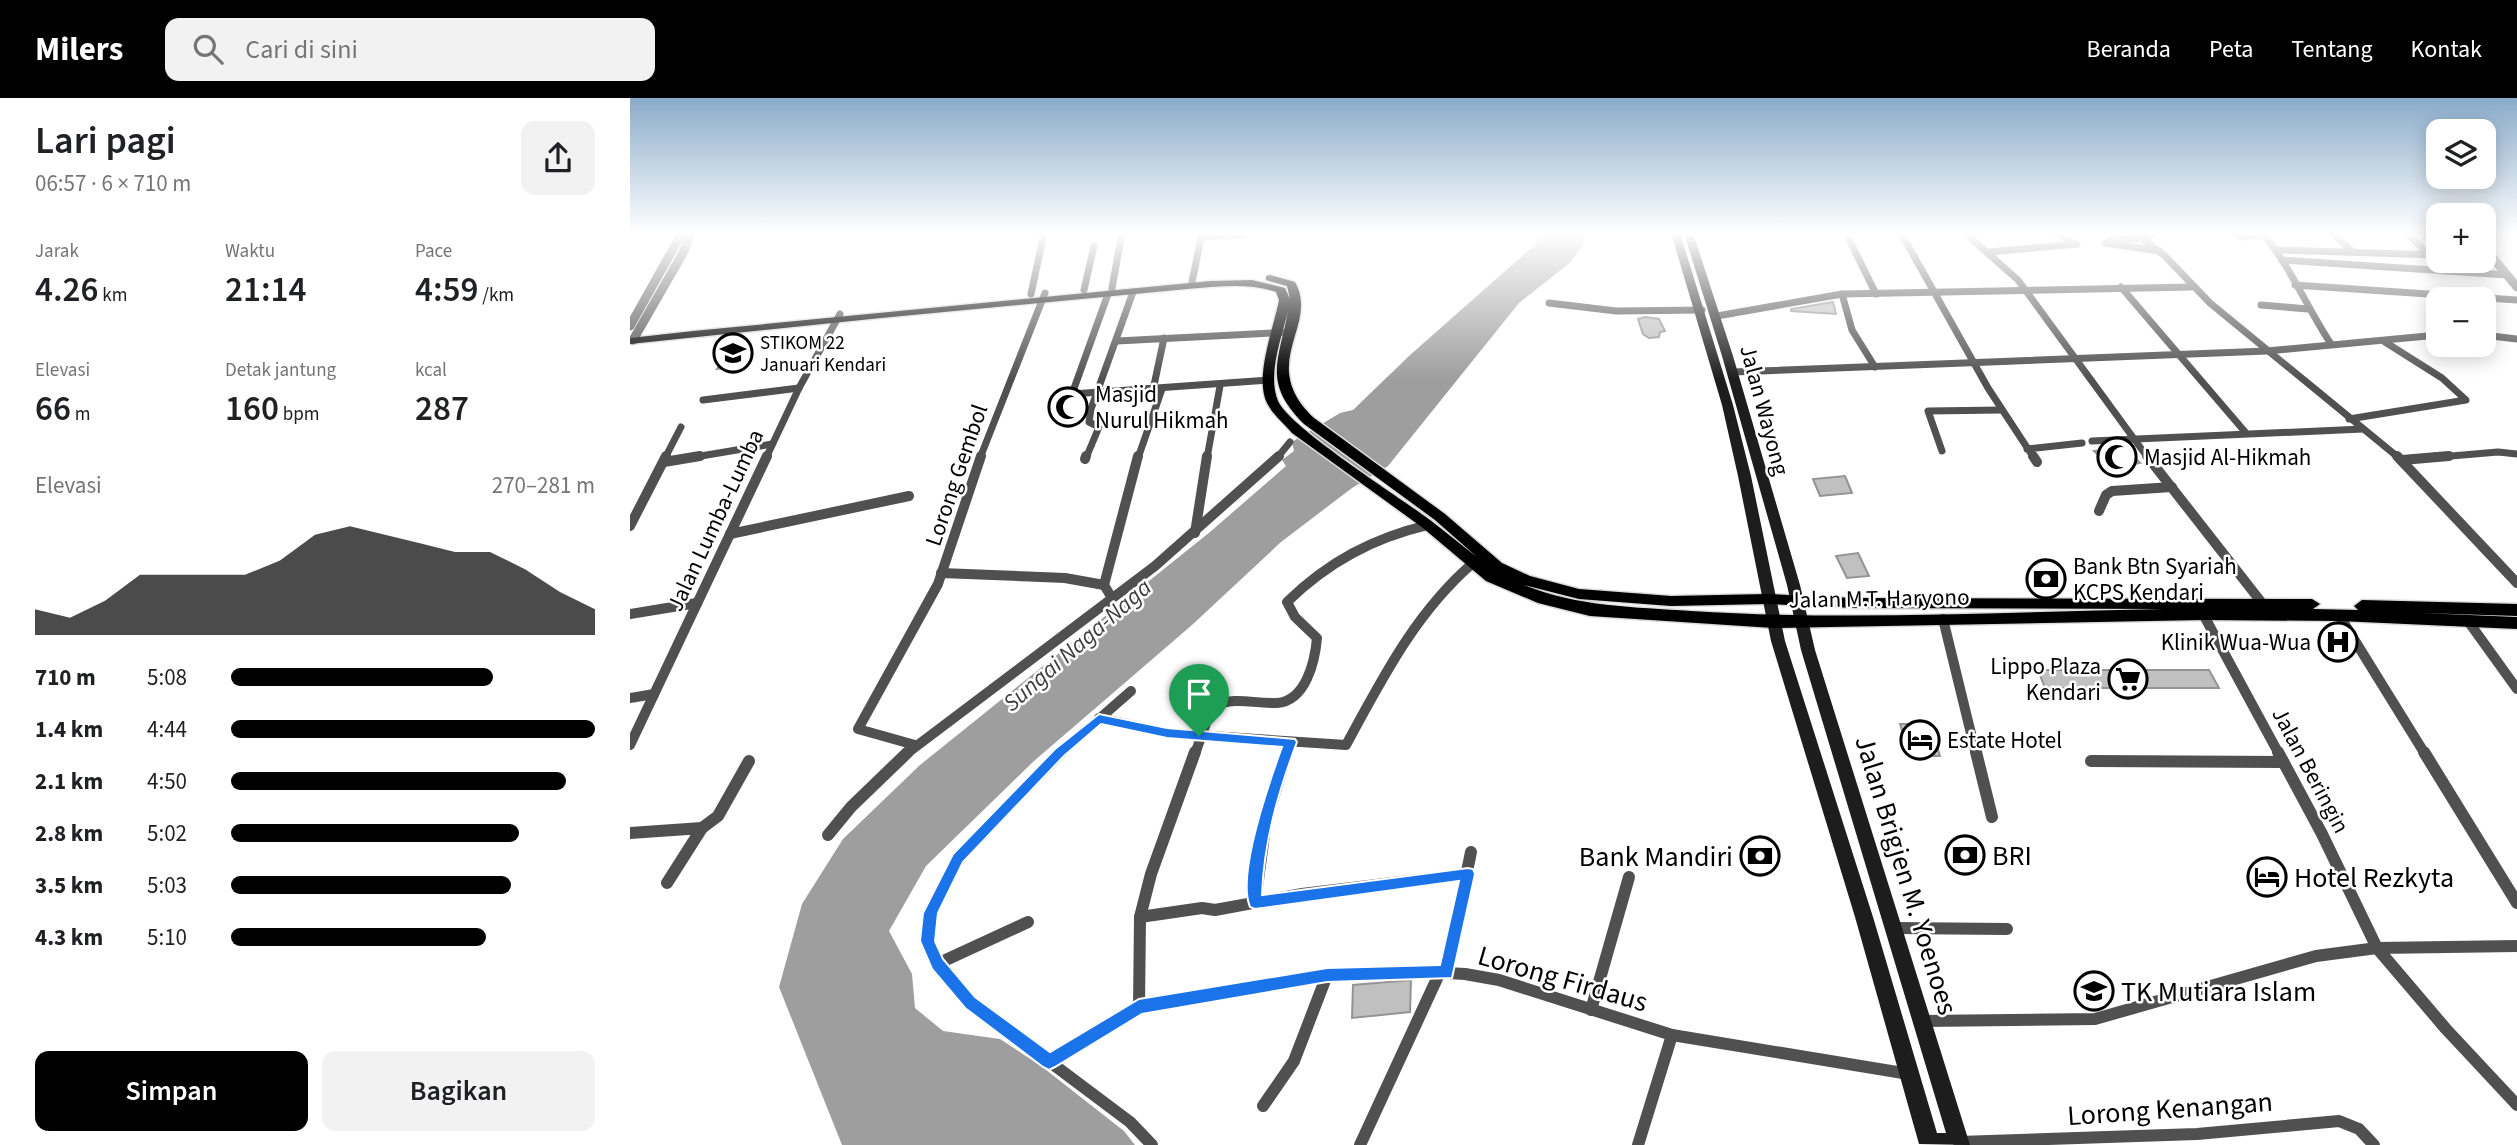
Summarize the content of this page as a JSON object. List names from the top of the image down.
{
  "streets": {
    "highway": ["Jalan M.T. Haryono"],
    "main road": ["Jalan Wayong", "Jalan Brigjen M. Yoenoes"],
    "street": [
      "Lorong Gembol",
      "Jalan Lumba-Lumba",
      "Jalan Beringin",
      "Lorong Firdaus",
      "Lorong Kenangan"
    ]
  },
  "crossings": [
    ["Jalan Wayong", "Jalan M.T. Haryono"],
    ["Jalan Wayong", "Jalan Brigjen M. Yoenoes"],
    ["Jalan M.T. Haryono", "Jalan Beringin"],
    ["Jalan M.T. Haryono", "Jalan Brigjen M. Yoenoes"],
    ["Jalan Brigjen M. Yoenoes", "Lorong Kenangan"]
  ],
  "water": ["Sungai Naga-Naga"],
  "places": {
    "school or university": ["STIKOM 22 Januari Kendari", "TK Mutiara Islam"],
    "mosque": ["Masjid Nurul Hikmah", "Masjid Al-Hikmah"],
    "bank": ["Bank Btn Syariah KCPS Kendari", "BRI", "Bank Mandiri"],
    "hospital": ["Klinik Wua-Wua"],
    "supermarket": ["Lippo Plaza Kendari"],
    "hotel": ["Estate Hotel", "Hotel Rezkyta"]
  },
  "page": {
    "header": "Milers",
    "search": "Cari di sini",
    "nav": [
      "Beranda",
      "Peta",
      "Tentang",
      "Kontak"
    ],
    "heading": ["Lari pagi", "06:57 · 6 × 710 m"],
    "map_buttons": ["+", "−"],
    "stats": [
      ["Jarak", "4.26 km"],
      ["Waktu", "21:14"],
      ["Pace", "4:59 /km"],
      ["Elevasi", "66 m"],
      ["Detak jantung", "160 bpm"],
      ["kcal", "287"]
    ],
    "chart": ["Elevasi", "270–281 m"],
    "list": [
      {
        "name": "710 m",
        "note": "5:08"
      },
      {
        "name": "1.4 km",
        "note": "4:44"
      },
      {
        "name": "2.1 km",
        "note": "4:50"
      },
      {
        "name": "2.8 km",
        "note": "5:02"
      },
      {
        "name": "3.5 km",
        "note": "5:03"
      },
      {
        "name": "4.3 km",
        "note": "5:10"
      }
    ],
    "buttons": ["Simpan", "Bagikan"]
  }
}
